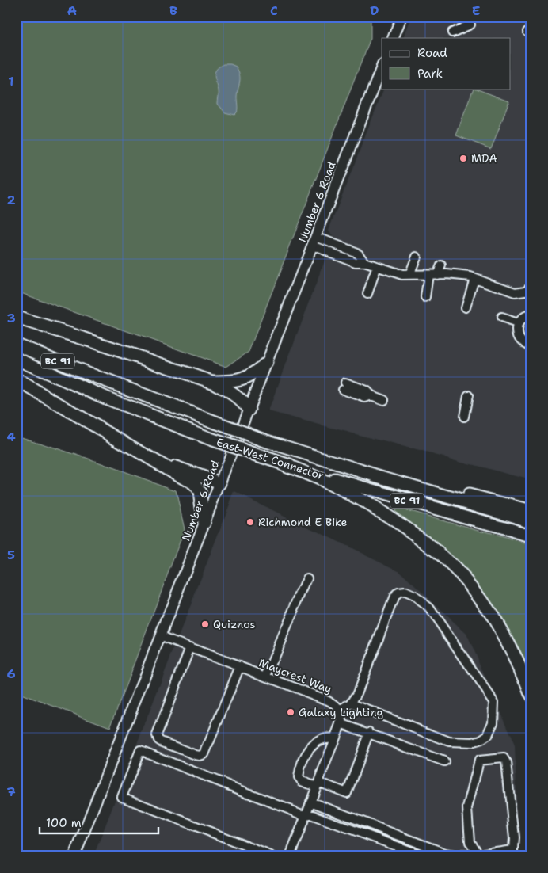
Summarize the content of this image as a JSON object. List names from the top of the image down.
{
  "streets": {
    "highway": ["BC 91", "East-West Connector"],
    "main road": ["Number 6 Road"],
    "street": ["Maycrest Way"]
  },
  "crossings": [
    ["Number 6 Road", "Maycrest Way"]
  ],
  "places": [
    "MDA",
    "Richmond E Bike",
    "Quiznos",
    "Galaxy Lighting"
  ],
  "legend": ["Road", "Park"],
  "scale_bar": "100 m",
  "grid": {
    "columns": [
      "A",
      "B",
      "C",
      "D",
      "E"
    ],
    "rows": [
      "1",
      "2",
      "3",
      "4",
      "5",
      "6",
      "7"
    ]
  }
}
